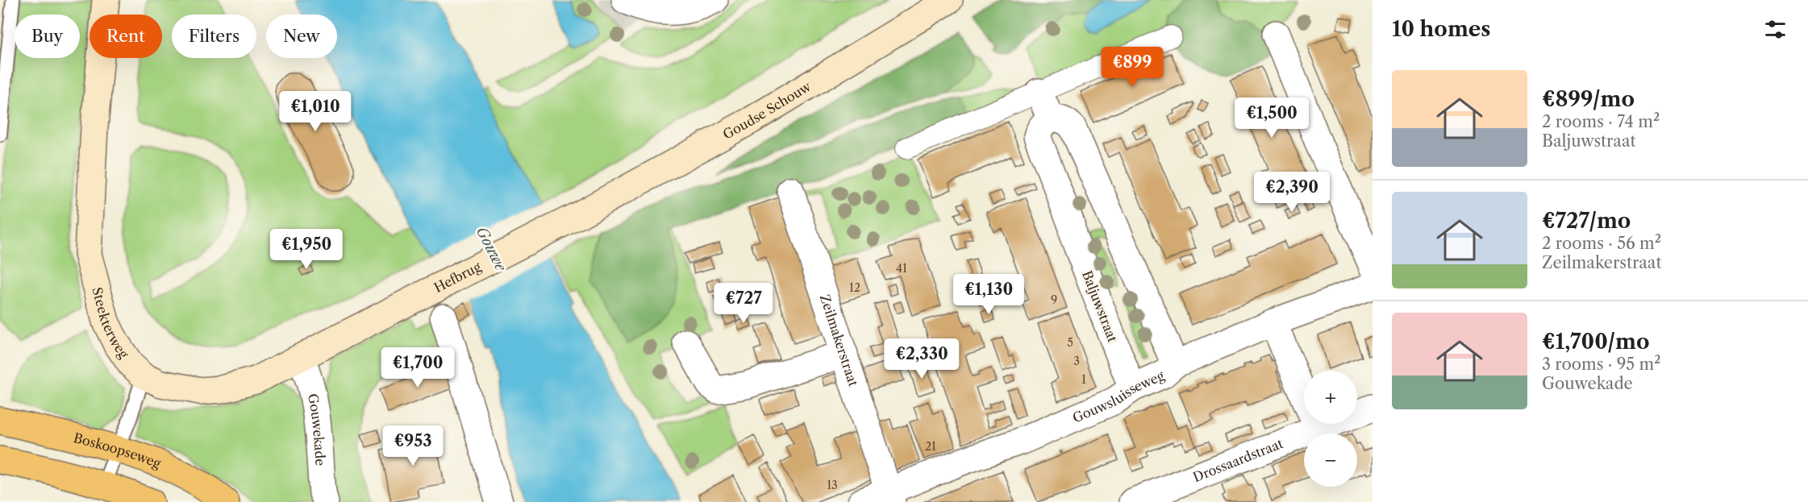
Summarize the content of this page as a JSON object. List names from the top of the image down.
{
  "streets": {
    "main road": [
      "Goudse Schouw",
      "Hefbrug",
      "Steekterweg",
      "Boskoopseweg"
    ],
    "street": [
      "Baljuwstraat",
      "Zeilmakerstraat",
      "Gouwsluisseweg",
      "Gouwekade",
      "Drossaardstraat"
    ]
  },
  "crossings": [
    ["Goudse Schouw", "Hefbrug"],
    ["Hefbrug", "Steekterweg"],
    ["Baljuwstraat", "Gouwsluisseweg"],
    ["Steekterweg", "Gouwekade"],
    ["Zeilmakerstraat", "Gouwsluisseweg"]
  ],
  "water": ["Gouwe"],
  "house_numbers": [
    "41",
    "12",
    "9",
    "5",
    "3",
    "1",
    "21",
    "13"
  ],
  "page": {
    "heading": "10 homes",
    "chip": [
      "Buy",
      "Rent",
      "Filters",
      "New"
    ],
    "price": [
      "€899",
      "€1,010",
      "€1,500",
      "€2,390",
      "€1,950",
      "€1,130",
      "€727",
      "€2,330",
      "€1,700",
      "€953"
    ],
    "list": [
      {
        "name": "€899/mo",
        "note": "2 rooms · 74 m² · Baljuwstraat"
      },
      {
        "name": "€727/mo",
        "note": "2 rooms · 56 m² · Zeilmakerstraat"
      },
      {
        "name": "€1,700/mo",
        "note": "3 rooms · 95 m² · Gouwekade"
      }
    ],
    "map_buttons": ["+", "−"]
  }
}
